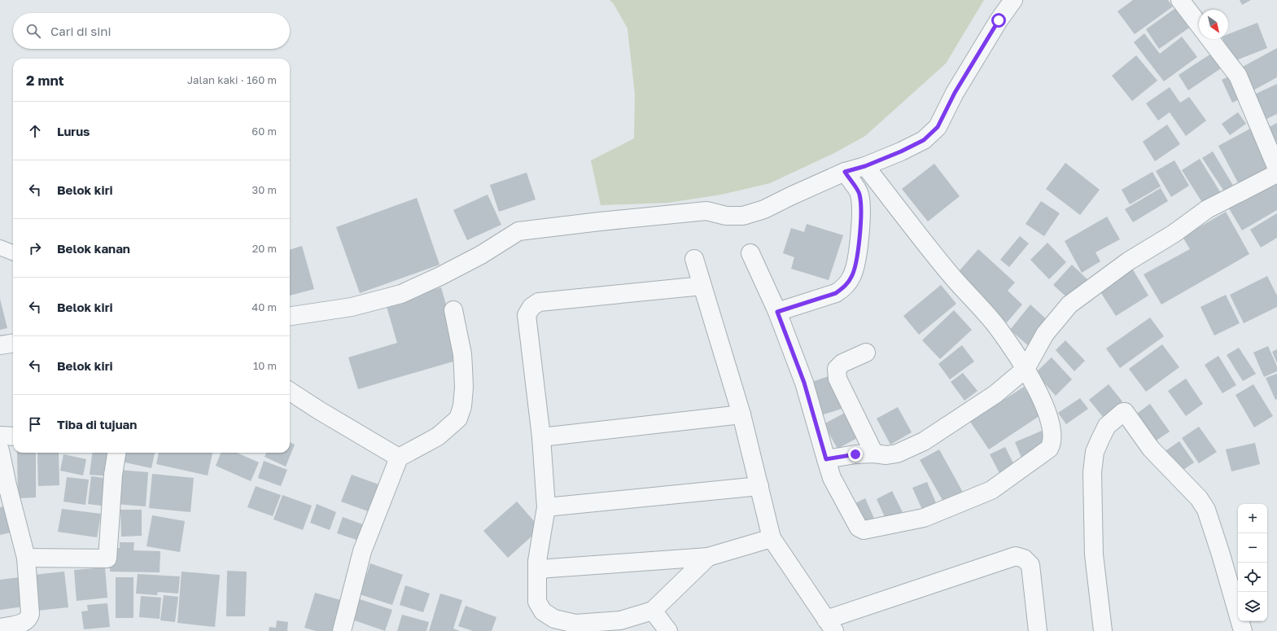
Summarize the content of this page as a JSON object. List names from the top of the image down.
{
  "north": "bottom right",
  "page": {
    "search": "Cari di sini",
    "heading": ["2 mnt", "Jalan kaki · 160 m"],
    "list": [
      ["Lurus", "60 m"],
      ["Belok kiri", "30 m"],
      ["Belok kanan", "20 m"],
      ["Belok kiri", "40 m"],
      ["Belok kiri", "10 m"],
      "Tiba di tujuan"
    ],
    "map_buttons": ["+", "−"]
  }
}
